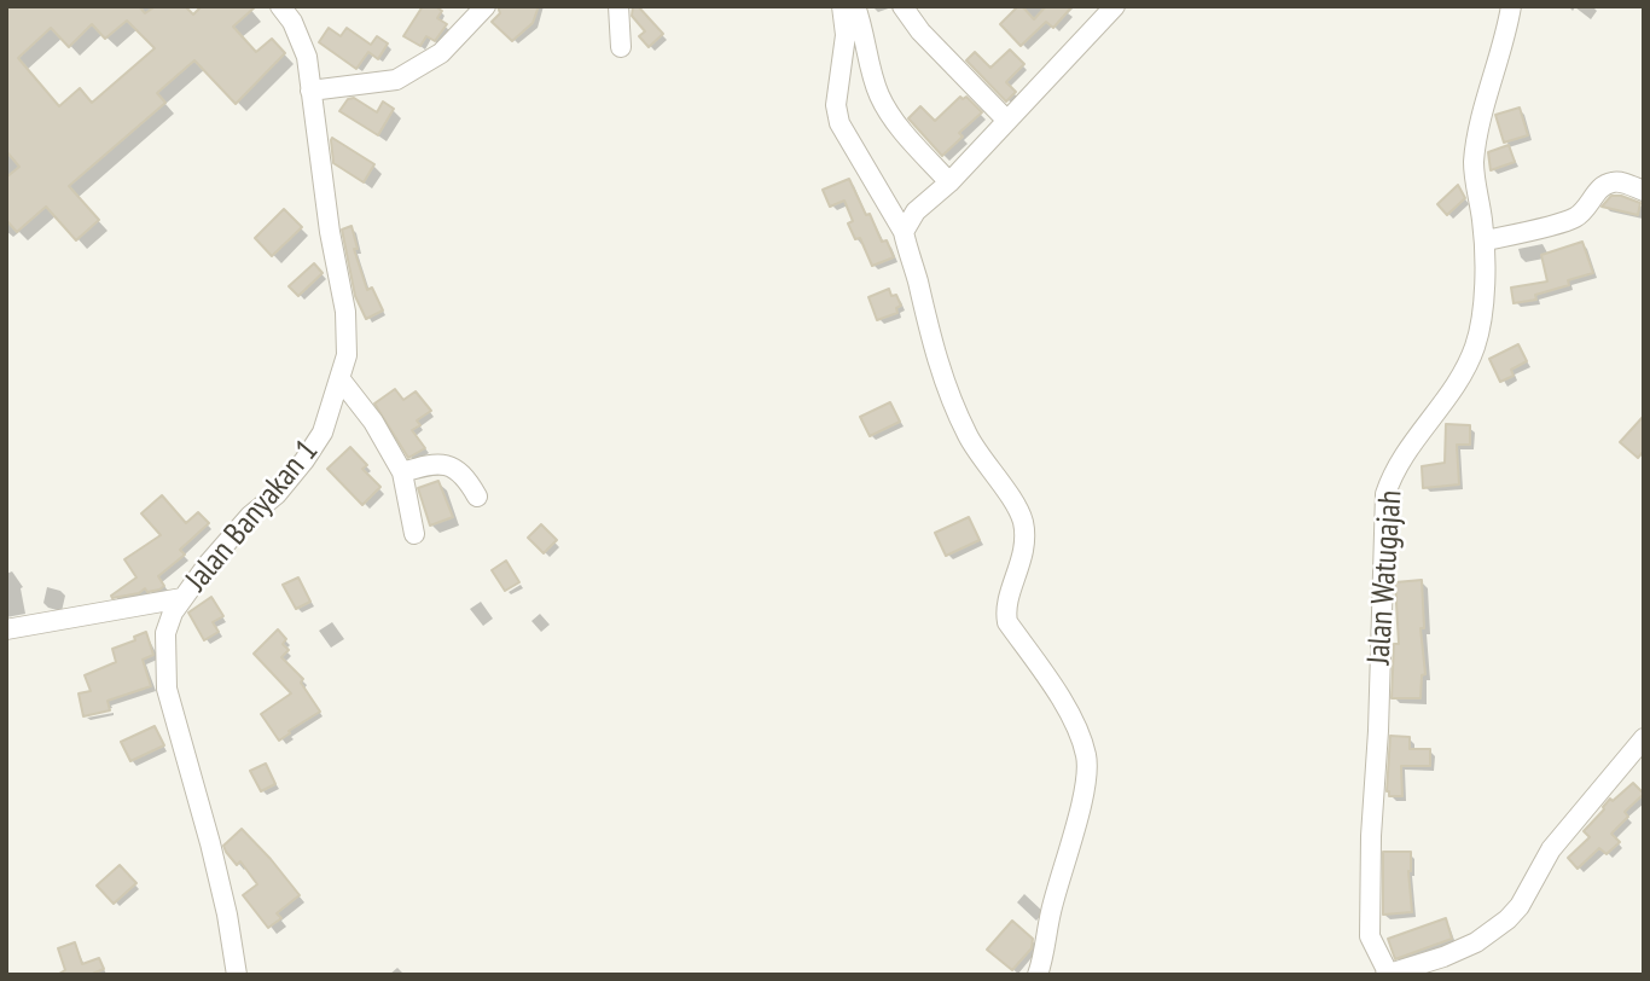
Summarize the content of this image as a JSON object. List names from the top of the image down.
{
  "streets": {
    "street": ["Jalan Banyakan 1", "Jalan Watugajah"]
  }
}
